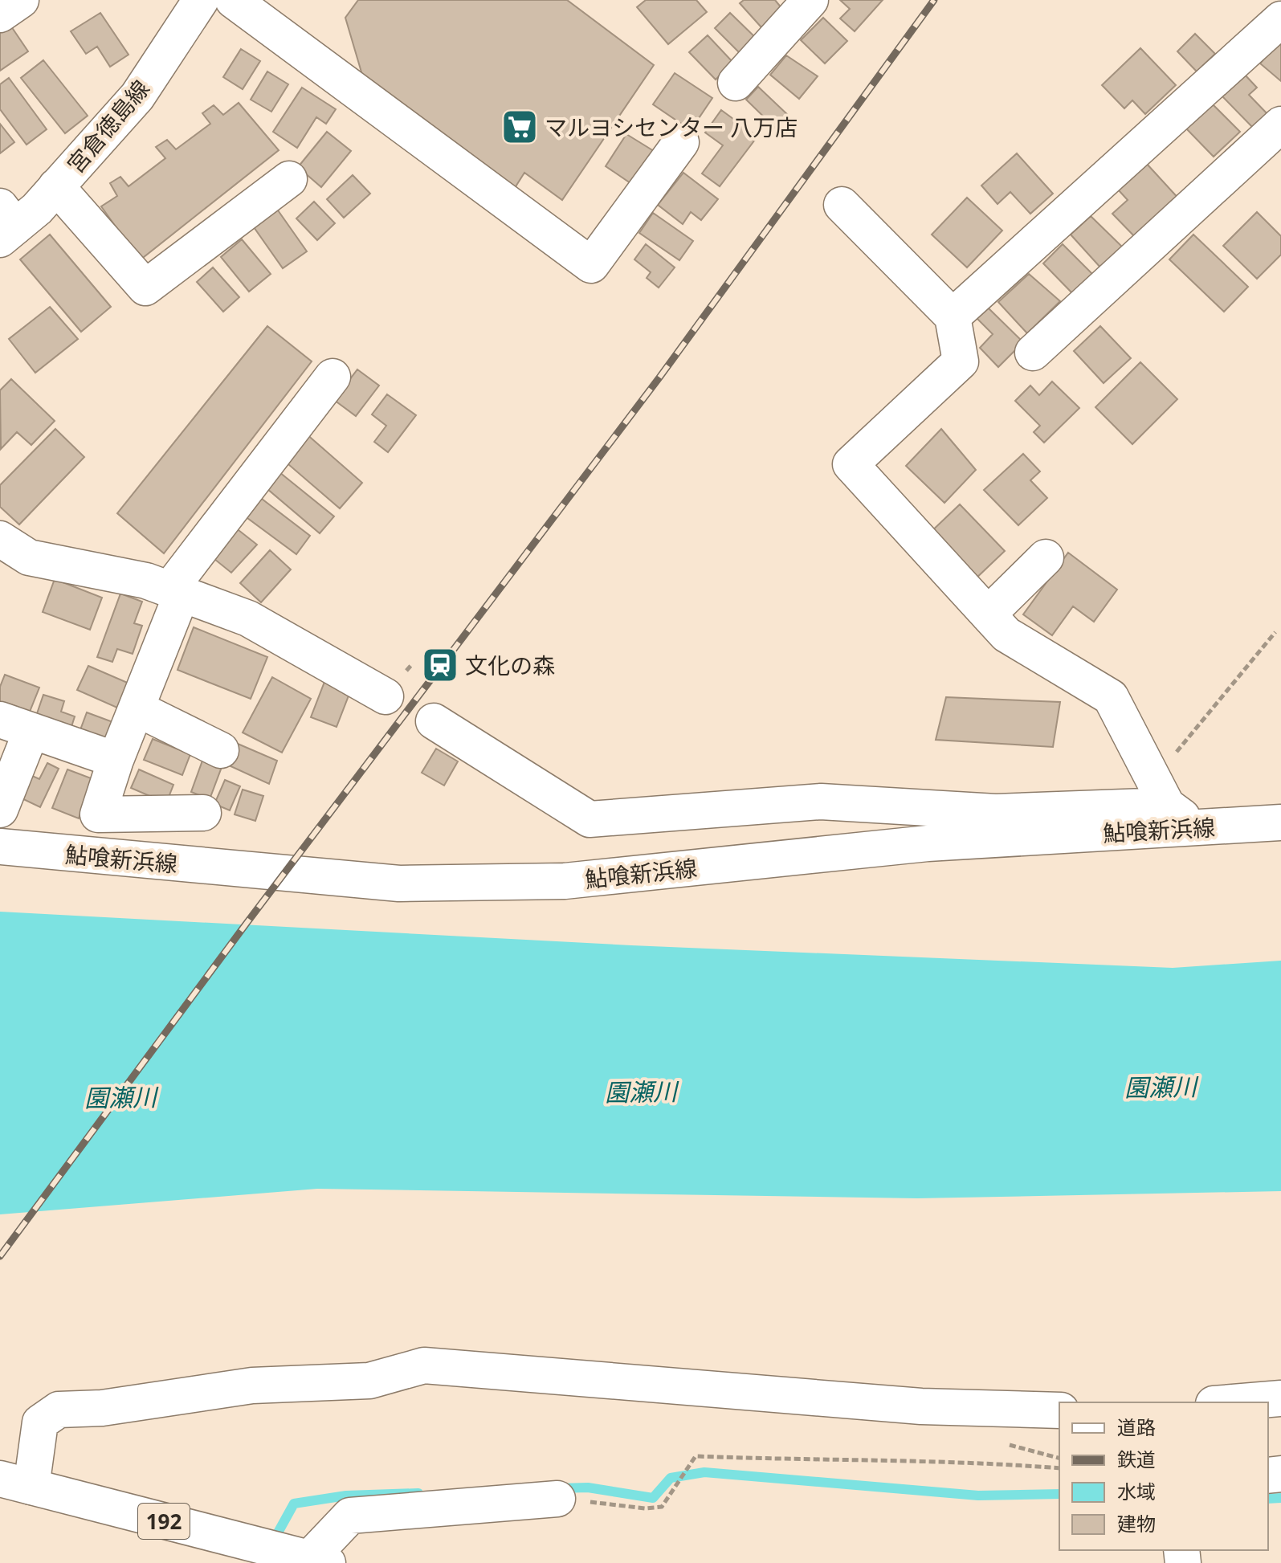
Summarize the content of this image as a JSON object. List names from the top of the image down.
{
  "streets": {
    "main road": ["宮倉徳島線", "鮎喰新浜線", "192"]
  },
  "water": ["園瀬川"],
  "places": {
    "supermarket": ["マルヨシセンター 八万店"],
    "station": ["文化の森"]
  },
  "legend": [
    "道路",
    "鉄道",
    "水域",
    "建物"
  ]
}
